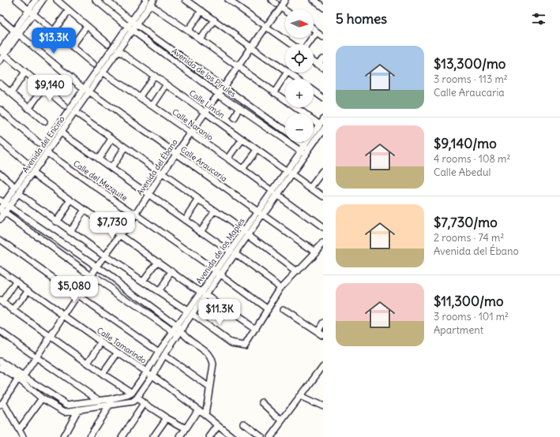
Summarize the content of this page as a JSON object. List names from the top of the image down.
{
  "streets": {
    "street": [
      "Avenida de los Pirules",
      "Calle Limón",
      "Calle Naranjo",
      "Avenida del Encino",
      "Calle Araucaria",
      "Avenida del Ébano",
      "Calle del Mezquite",
      "Avenida de los Maples",
      "Calle Tamarindo"
    ]
  },
  "crossings": [
    ["Avenida de los Pirules", "Avenida del Encino"],
    ["Avenida de los Pirules", "Avenida del Ébano"],
    ["Avenida de los Pirules", "Avenida de los Maples"],
    ["Calle Limón", "Avenida del Encino"],
    ["Calle Limón", "Avenida del Ébano"],
    ["Calle Limón", "Avenida de los Maples"],
    ["Calle Naranjo", "Avenida del Encino"],
    ["Calle Naranjo", "Avenida del Ébano"],
    ["Calle Naranjo", "Avenida de los Maples"],
    ["Avenida del Encino", "Calle Araucaria"],
    ["Avenida del Encino", "Calle del Mezquite"],
    ["Calle Araucaria", "Avenida del Ébano"],
    ["Calle Araucaria", "Avenida de los Maples"],
    ["Avenida del Ébano", "Calle del Mezquite"],
    ["Avenida del Ébano", "Calle Tamarindo"],
    ["Calle del Mezquite", "Avenida de los Maples"],
    ["Avenida de los Maples", "Calle Tamarindo"]
  ],
  "north": "right",
  "page": {
    "heading": "5 homes",
    "map_buttons": ["+", "−"],
    "price": [
      "$13.3K",
      "$9,140",
      "$7,730",
      "$5,080",
      "$11.3K"
    ],
    "list": [
      {
        "name": "$13,300/mo",
        "note": "3 rooms · 113 m² · Calle Araucaria"
      },
      {
        "name": "$9,140/mo",
        "note": "4 rooms · 108 m² · Calle Abedul"
      },
      {
        "name": "$7,730/mo",
        "note": "2 rooms · 74 m² · Avenida del Ébano"
      },
      {
        "name": "$11,300/mo",
        "note": "3 rooms · 101 m² · Apartment"
      }
    ]
  }
}
